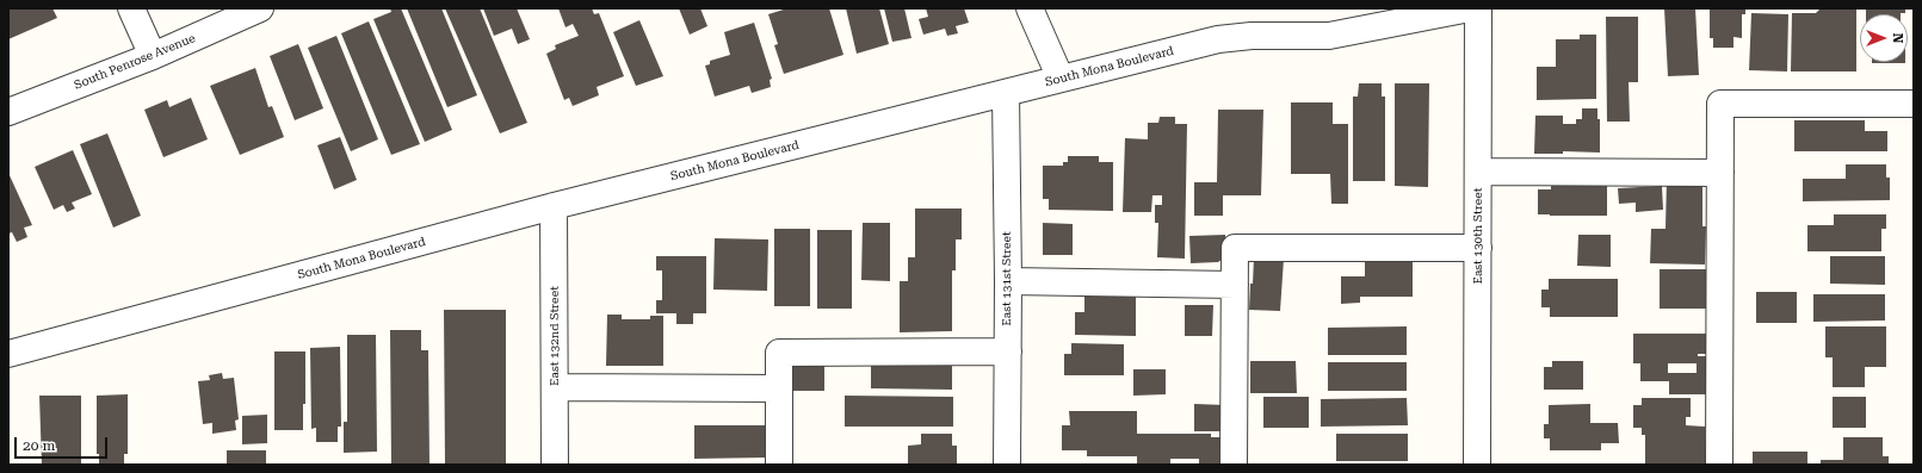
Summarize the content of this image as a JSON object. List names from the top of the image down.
{
  "streets": {
    "street": [
      "South Penrose Avenue",
      "South Mona Boulevard",
      "East 130th Street",
      "East 131st Street",
      "East 132nd Street"
    ]
  },
  "crossings": [
    ["South Mona Boulevard", "East 131st Street"],
    ["South Mona Boulevard", "East 132nd Street"]
  ],
  "scale_bar": "20 m",
  "north": "right"
}
